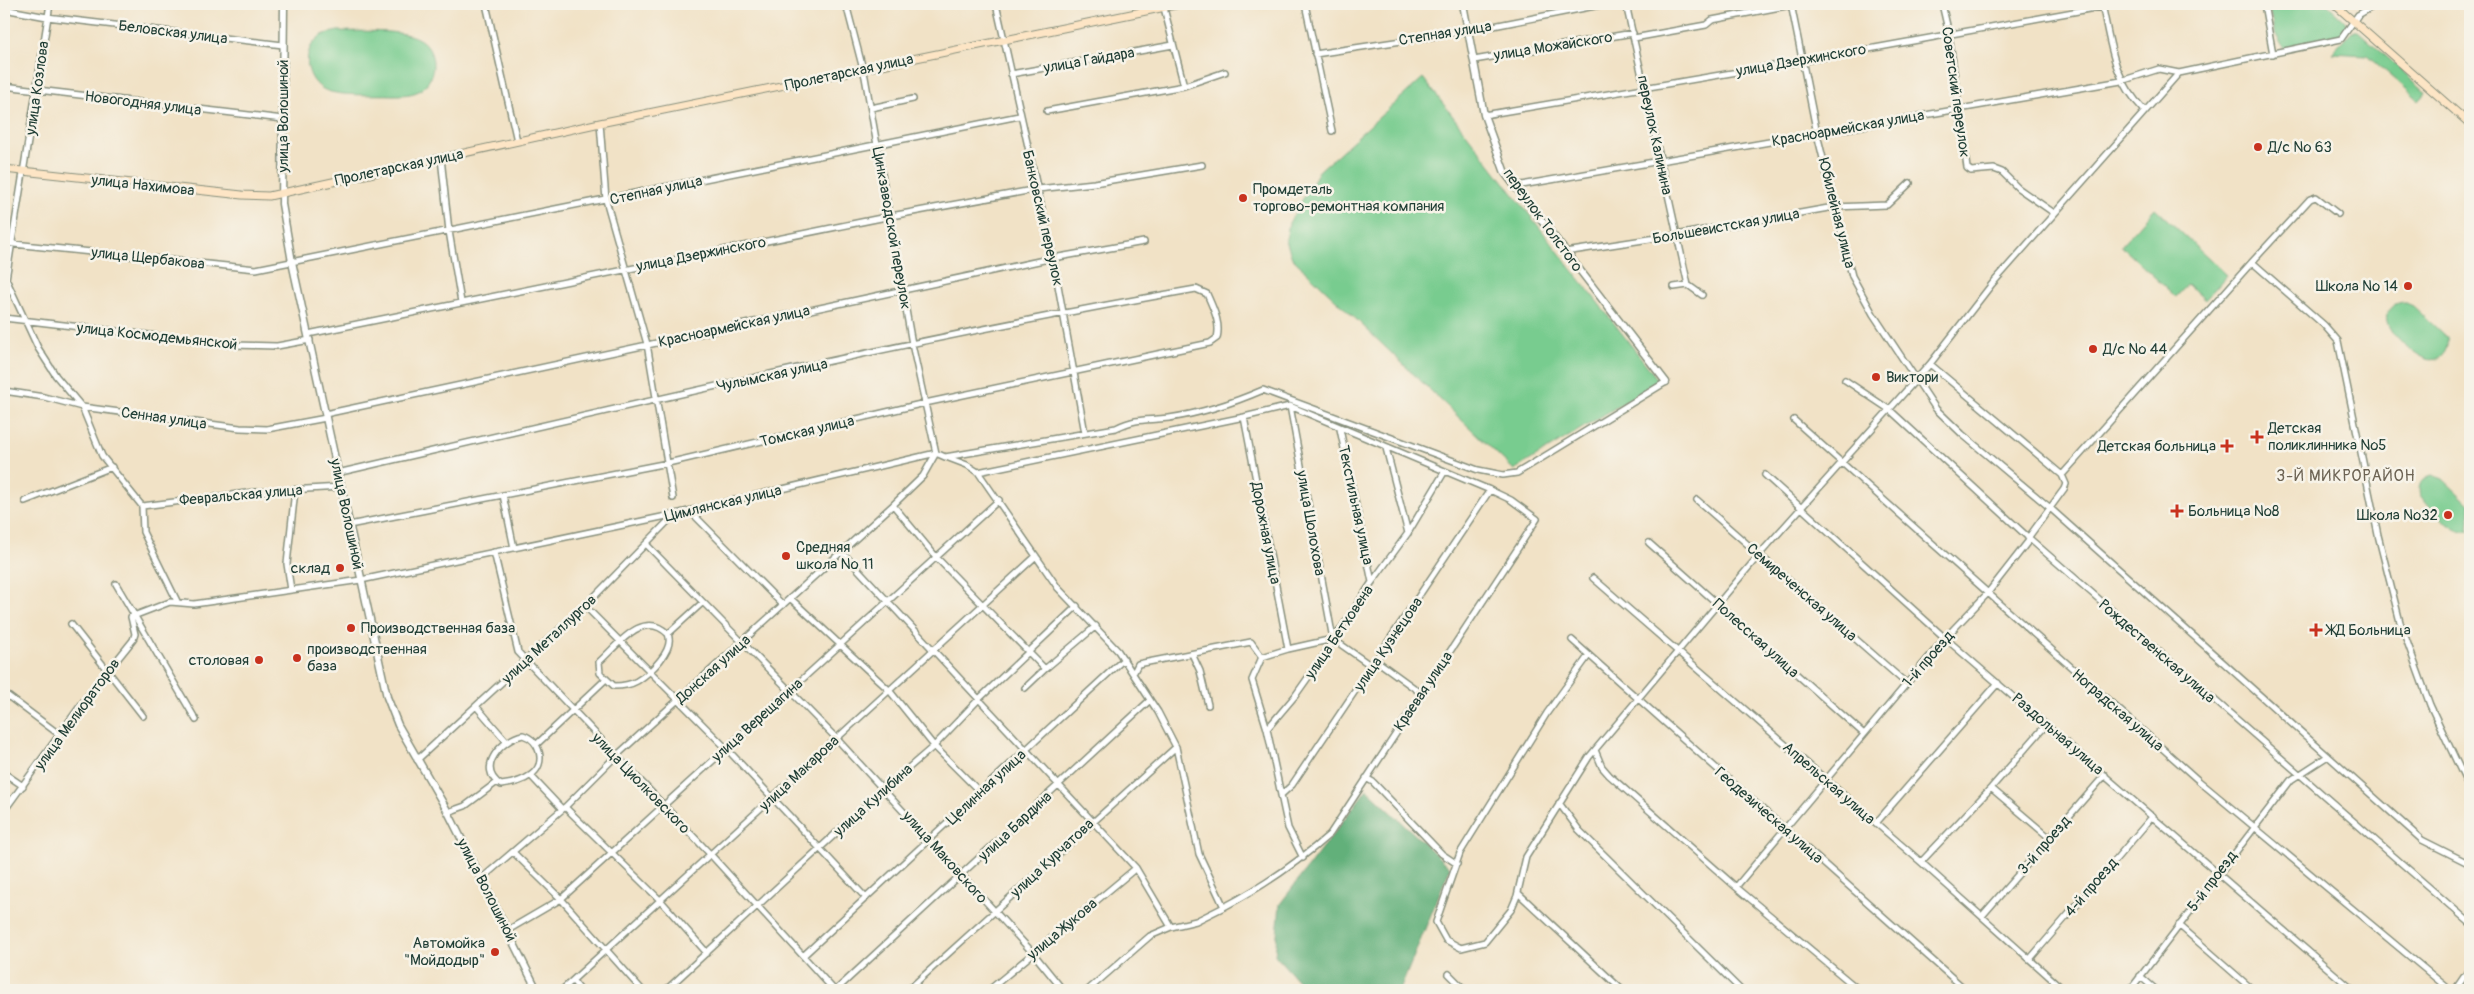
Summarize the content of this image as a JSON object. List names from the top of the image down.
{
  "streets": {
    "main road": ["Пролетарская улица", "улица Нахимова"],
    "street": [
      "Беловская улица",
      "Степная улица",
      "улица Можайского",
      "улица Гайдара",
      "улица Дзержинского",
      "улица Козлова",
      "Советский переулок",
      "Новогодняя улица",
      "улица Волошиной",
      "Красноармейская улица",
      "переулок Калинина",
      "Юбилейная улица",
      "Банковский переулок",
      "переулок Толстого",
      "Большевистская улица",
      "Цинкзаводской переулок",
      "улица Щербакова",
      "улица Космодемьянской",
      "Чулымская улица",
      "Сенная улица",
      "Томская улица",
      "Февральская улица",
      "Цимлянская улица",
      "Текстильная улица",
      "улица Шолохова",
      "Дорожная улица",
      "Семиреченская улица",
      "улица Бетховена",
      "Полесская улица",
      "улица Металлургов",
      "улица Кузнецова",
      "Рождественская улица",
      "1-й проезд",
      "Донская улица",
      "Краевая улица",
      "Ноградская улица",
      "улица Мелиораторов",
      "улица Верещагина",
      "Раздольная улица",
      "улица Макарова",
      "улица Циолковского",
      "Апрельская улица",
      "Целинная улица",
      "улица Кулибина",
      "Геодезическая улица",
      "улица Бардина",
      "3-й проезд",
      "улица Маковского",
      "улица Курчатова",
      "5-й проезд",
      "4-й проезд",
      "улица Жукова"
    ]
  },
  "crossings": [
    ["Беловская улица", "улица Козлова"],
    ["Беловская улица", "улица Волошиной"],
    ["Степная улица", "улица Волошиной"],
    ["Степная улица", "Банковский переулок"],
    ["Степная улица", "переулок Толстого"],
    ["Степная улица", "Цинкзаводской переулок"],
    ["Степная улица", "улица Щербакова"],
    ["улица Можайского", "переулок Калинина"],
    ["улица Можайского", "Юбилейная улица"],
    ["улица Можайского", "переулок Толстого"],
    ["улица Гайдара", "Банковский переулок"],
    ["улица Дзержинского", "Советский переулок"],
    ["улица Дзержинского", "улица Волошиной"],
    ["улица Дзержинского", "переулок Калинина"],
    ["улица Дзержинского", "Юбилейная улица"],
    ["улица Дзержинского", "Банковский переулок"],
    ["улица Дзержинского", "переулок Толстого"],
    ["улица Дзержинского", "Цинкзаводской переулок"],
    ["улица Дзержинского", "улица Космодемьянской"],
    ["Пролетарская улица", "улица Волошиной"],
    ["Пролетарская улица", "улица Нахимова"],
    ["Пролетарская улица", "Банковский переулок"],
    ["Пролетарская улица", "Цинкзаводской переулок"],
    ["улица Козлова", "Новогодняя улица"],
    ["улица Козлова", "улица Нахимова"],
    ["улица Козлова", "улица Щербакова"],
    ["улица Козлова", "улица Космодемьянской"],
    ["улица Козлова", "Сенная улица"],
    ["улица Козлова", "Февральская улица"],
    ["Советский переулок", "Красноармейская улица"],
    ["Новогодняя улица", "улица Волошиной"],
    ["улица Волошиной", "Красноармейская улица"],
    ["улица Волошиной", "улица Нахимова"],
    ["улица Волошиной", "улица Щербакова"],
    ["улица Волошиной", "улица Космодемьянской"],
    ["улица Волошиной", "Чулымская улица"],
    ["улица Волошиной", "Сенная улица"],
    ["улица Волошиной", "Томская улица"],
    ["улица Волошиной", "Февральская улица"],
    ["улица Волошиной", "Цимлянская улица"],
    ["улица Волошиной", "улица Металлургов"],
    ["улица Волошиной", "Донская улица"],
    ["улица Волошиной", "улица Верещагина"],
    ["Красноармейская улица", "переулок Калинина"],
    ["Красноармейская улица", "Юбилейная улица"],
    ["Красноармейская улица", "Банковский переулок"],
    ["Красноармейская улица", "переулок Толстого"],
    ["Красноармейская улица", "Цинкзаводской переулок"],
    ["Красноармейская улица", "Сенная улица"],
    ["переулок Калинина", "Большевистская улица"],
    ["Юбилейная улица", "Большевистская улица"],
    ["Юбилейная улица", "1-й проезд"],
    ["Юбилейная улица", "5-й проезд"],
    ["Банковский переулок", "Чулымская улица"],
    ["Банковский переулок", "Томская улица"],
    ["переулок Толстого", "Большевистская улица"],
    ["Цинкзаводской переулок", "Чулымская улица"],
    ["Цинкзаводской переулок", "Томская улица"],
    ["Цинкзаводской переулок", "Цимлянская улица"],
    ["Цинкзаводской переулок", "Донская улица"],
    ["Чулымская улица", "Томская улица"],
    ["Цимлянская улица", "улица Металлургов"],
    ["Цимлянская улица", "Донская улица"],
    ["Цимлянская улица", "улица Мелиораторов"],
    ["Цимлянская улица", "улица Циолковского"],
    ["Текстильная улица", "улица Бетховена"],
    ["улица Шолохова", "улица Бетховена"],
    ["Семиреченская улица", "1-й проезд"],
    ["Полесская улица", "1-й проезд"],
    ["улица Металлургов", "улица Циолковского"],
    ["улица Металлургов", "улица Маковского"],
    ["улица Кузнецова", "Краевая улица"],
    ["Рождественская улица", "1-й проезд"],
    ["Рождественская улица", "5-й проезд"],
    ["1-й проезд", "Ноградская улица"],
    ["1-й проезд", "Раздольная улица"],
    ["1-й проезд", "Апрельская улица"],
    ["1-й проезд", "Геодезическая улица"],
    ["Донская улица", "улица Циолковского"],
    ["Донская улица", "улица Маковского"],
    ["Ноградская улица", "5-й проезд"],
    ["улица Верещагина", "улица Циолковского"],
    ["улица Верещагина", "улица Маковского"],
    ["Раздольная улица", "3-й проезд"],
    ["Раздольная улица", "5-й проезд"],
    ["Раздольная улица", "4-й проезд"],
    ["улица Макарова", "улица Циолковского"],
    ["улица Макарова", "улица Маковского"],
    ["улица Циолковского", "Целинная улица"],
    ["улица Циолковского", "улица Кулибина"],
    ["улица Циолковского", "улица Бардина"],
    ["Апрельская улица", "3-й проезд"],
    ["Апрельская улица", "4-й проезд"],
    ["Целинная улица", "улица Маковского"],
    ["улица Кулибина", "улица Маковского"],
    ["улица Бардина", "улица Маковского"],
    ["улица Маковского", "улица Курчатова"],
    ["улица Маковского", "улица Жукова"]
  ],
  "districts": ["3-Й МИКРОРАЙОН"],
  "places": {
    "other": [
      "Д/с № 63",
      "Промдеталь торгово-ремонтная компания",
      "Школа № 14",
      "Д/с № 44",
      "Виктори",
      "Школа №32",
      "Средняя школа № 11",
      "склад",
      "Производственная база",
      "производственная база",
      "столовая",
      "Автомойка \"Мойдодыр\""
    ],
    "health": [
      "Детская поликлинника №5",
      "Детская больница",
      "Больница №8",
      "ЖД Больница"
    ]
  }
}
